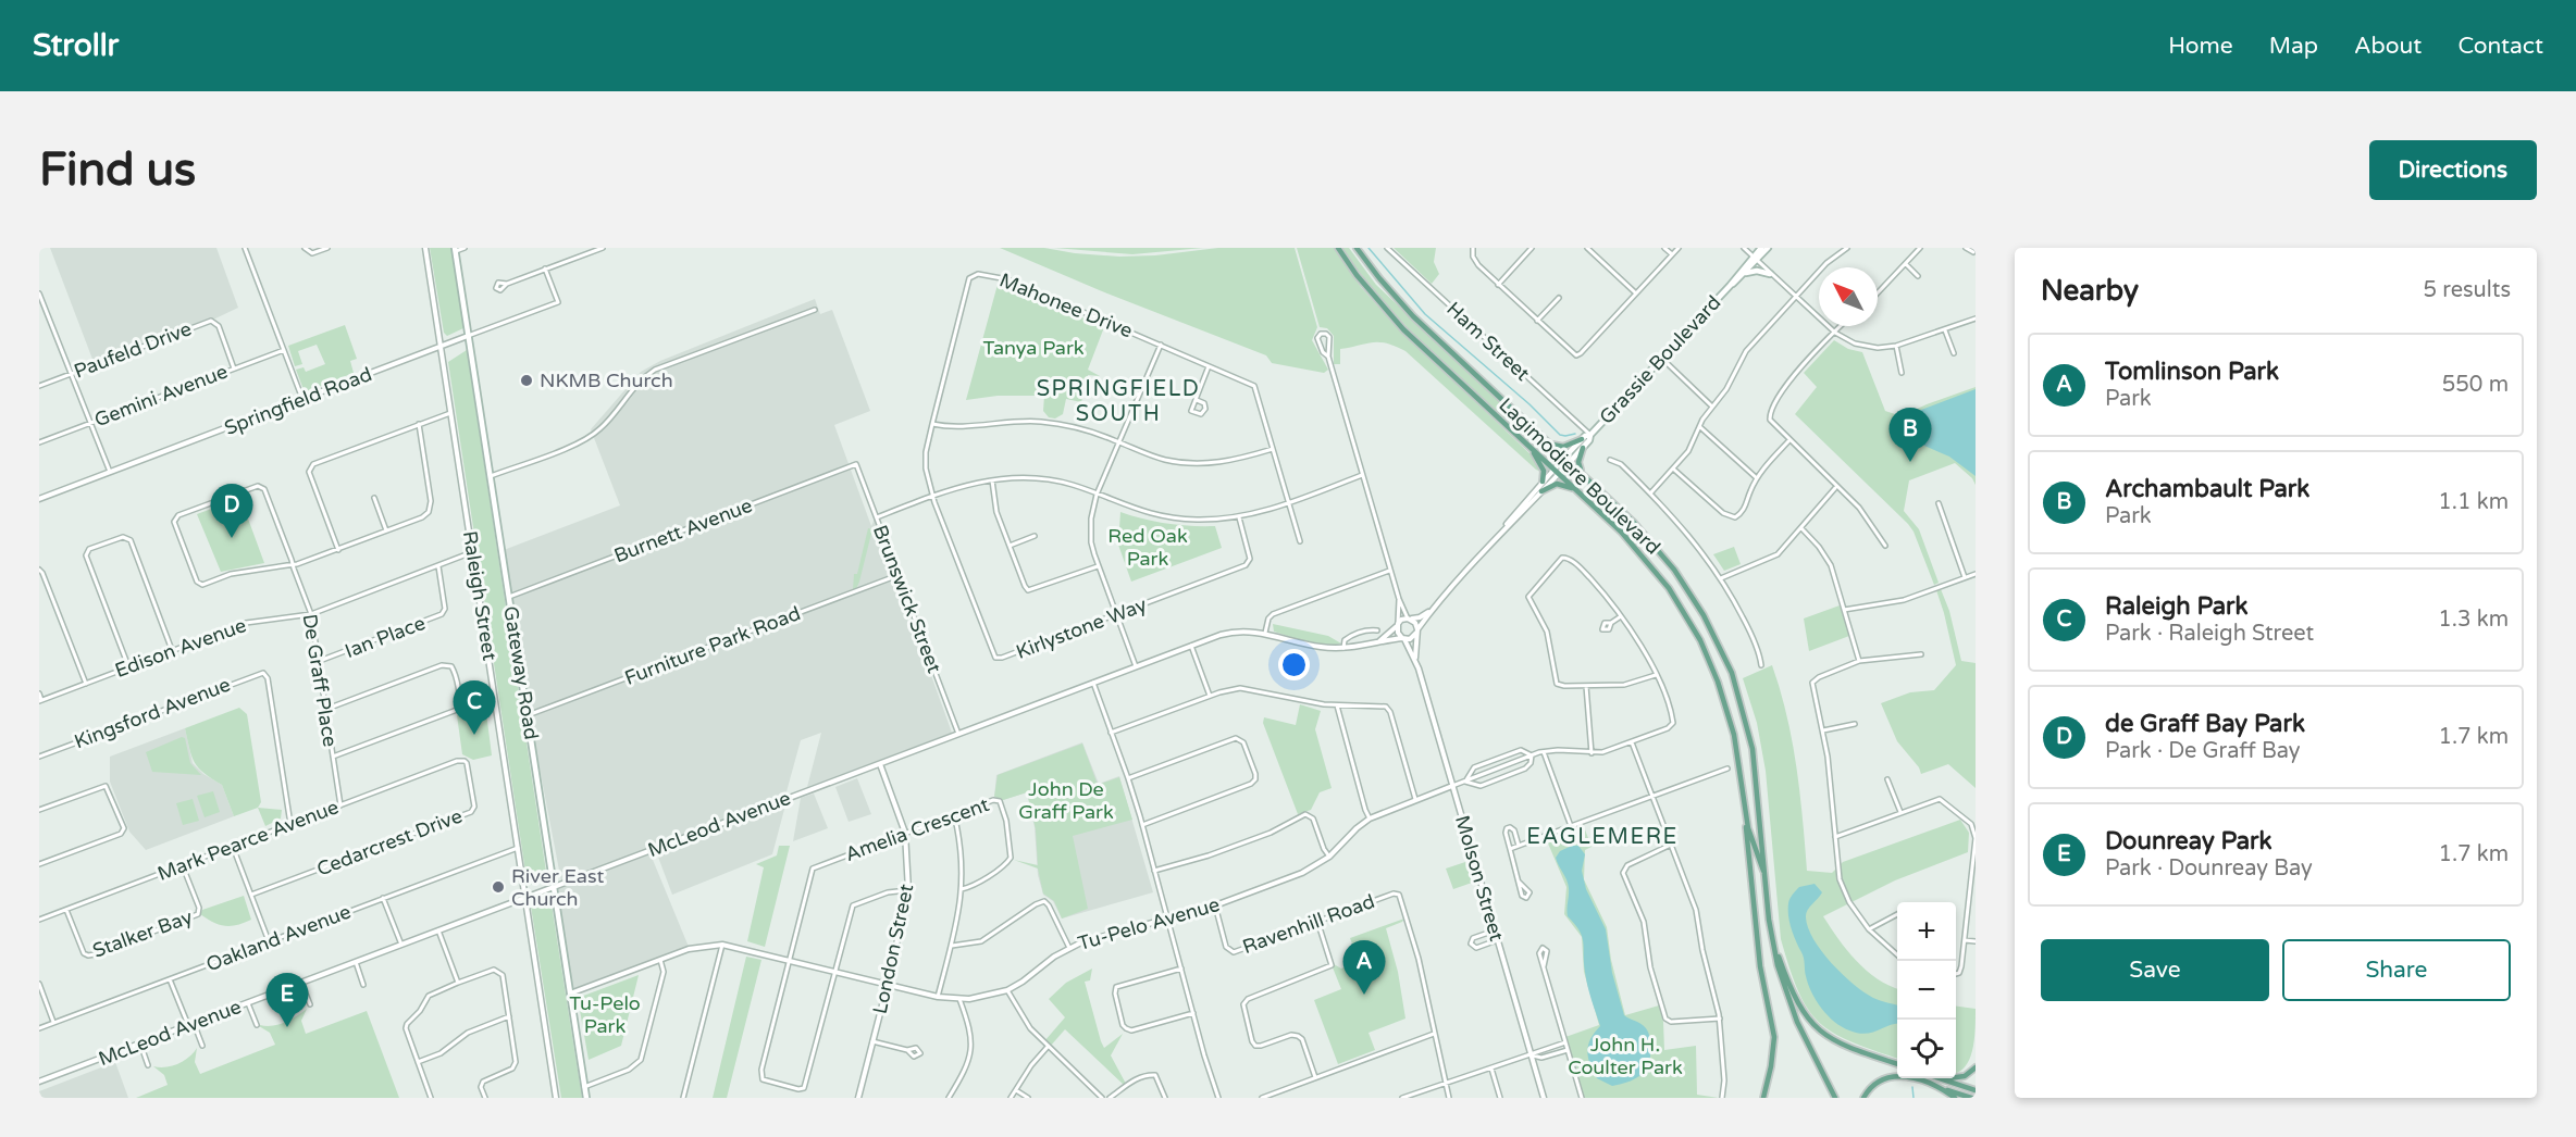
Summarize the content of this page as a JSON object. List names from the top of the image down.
{
  "streets": {
    "main road": ["Grassie Boulevard", "Lagimodiere Boulevard", "Gateway Road"],
    "street": [
      "Mahonee Drive",
      "Ham Street",
      "Paufeld Drive",
      "Gemini Avenue",
      "Springfield Road",
      "Burnett Avenue",
      "Raleigh Street",
      "Brunswick Street",
      "Kirlystone Way",
      "Ian Place",
      "Furniture Park Road",
      "Edison Avenue",
      "De Graff Place",
      "Kingsford Avenue",
      "McLeod Avenue",
      "Amelia Crescent",
      "Mark Pearce Avenue",
      "Cedarcrest Drive",
      "Molson Street",
      "Tu-Pelo Avenue",
      "Ravenhill Road",
      "Stalker Bay",
      "Oakland Avenue",
      "London Street"
    ]
  },
  "crossings": [
    ["Mahonee Drive", "Kirlystone Way"],
    ["Ham Street", "Grassie Boulevard"],
    ["Paufeld Drive", "Gemini Avenue"],
    ["Grassie Boulevard", "Lagimodiere Boulevard"],
    ["Grassie Boulevard", "Molson Street"],
    ["Springfield Road", "Raleigh Street"],
    ["Springfield Road", "Gateway Road"],
    ["Burnett Avenue", "Brunswick Street"],
    ["Burnett Avenue", "Gateway Road"],
    ["Raleigh Street", "Edison Avenue"],
    ["Raleigh Street", "McLeod Avenue"],
    ["Raleigh Street", "Oakland Avenue"],
    ["Brunswick Street", "Furniture Park Road"],
    ["Brunswick Street", "McLeod Avenue"],
    ["Ian Place", "Edison Avenue"],
    ["Ian Place", "De Graff Place"],
    ["Furniture Park Road", "Gateway Road"],
    ["Edison Avenue", "De Graff Place"],
    ["Gateway Road", "McLeod Avenue"],
    ["Gateway Road", "Tu-Pelo Avenue"],
    ["De Graff Place", "Mark Pearce Avenue"],
    ["Kingsford Avenue", "Mark Pearce Avenue"],
    ["McLeod Avenue", "London Street"],
    ["Amelia Crescent", "Tu-Pelo Avenue"],
    ["Amelia Crescent", "London Street"],
    ["Mark Pearce Avenue", "Cedarcrest Drive"],
    ["Mark Pearce Avenue", "Stalker Bay"],
    ["Molson Street", "Tu-Pelo Avenue"],
    ["Tu-Pelo Avenue", "Ravenhill Road"],
    ["Tu-Pelo Avenue", "London Street"]
  ],
  "districts": ["SPRINGFIELD SOUTH", "EAGLEMERE"],
  "parks": [
    "Tanya Park",
    "Red Oak Park",
    "John De Graff Park",
    "Tu-Pelo Park",
    "John H. Coulter Park"
  ],
  "places": ["NKMB Church", "River East Church"],
  "north": "top left",
  "page": {
    "header": "Strollr",
    "nav": [
      "Home",
      "Map",
      "About",
      "Contact"
    ],
    "buttons": [
      "Directions",
      ["Save", "Share"]
    ],
    "title": "Find us",
    "heading": ["Nearby", "5 results"],
    "list": [
      {
        "mark": "A",
        "name": "Tomlinson Park",
        "note": "Park",
        "value": "550 m"
      },
      {
        "mark": "B",
        "name": "Archambault Park",
        "note": "Park",
        "value": "1.1 km"
      },
      {
        "mark": "C",
        "name": "Raleigh Park",
        "note": "Park · Raleigh Street",
        "value": "1.3 km"
      },
      {
        "mark": "D",
        "name": "de Graff Bay Park",
        "note": "Park · De Graff Bay",
        "value": "1.7 km"
      },
      {
        "mark": "E",
        "name": "Dounreay Park",
        "note": "Park · Dounreay Bay",
        "value": "1.7 km"
      }
    ],
    "pins": [
      "B",
      "D",
      "C",
      "A",
      "E"
    ],
    "map_buttons": ["+", "−"]
  }
}
